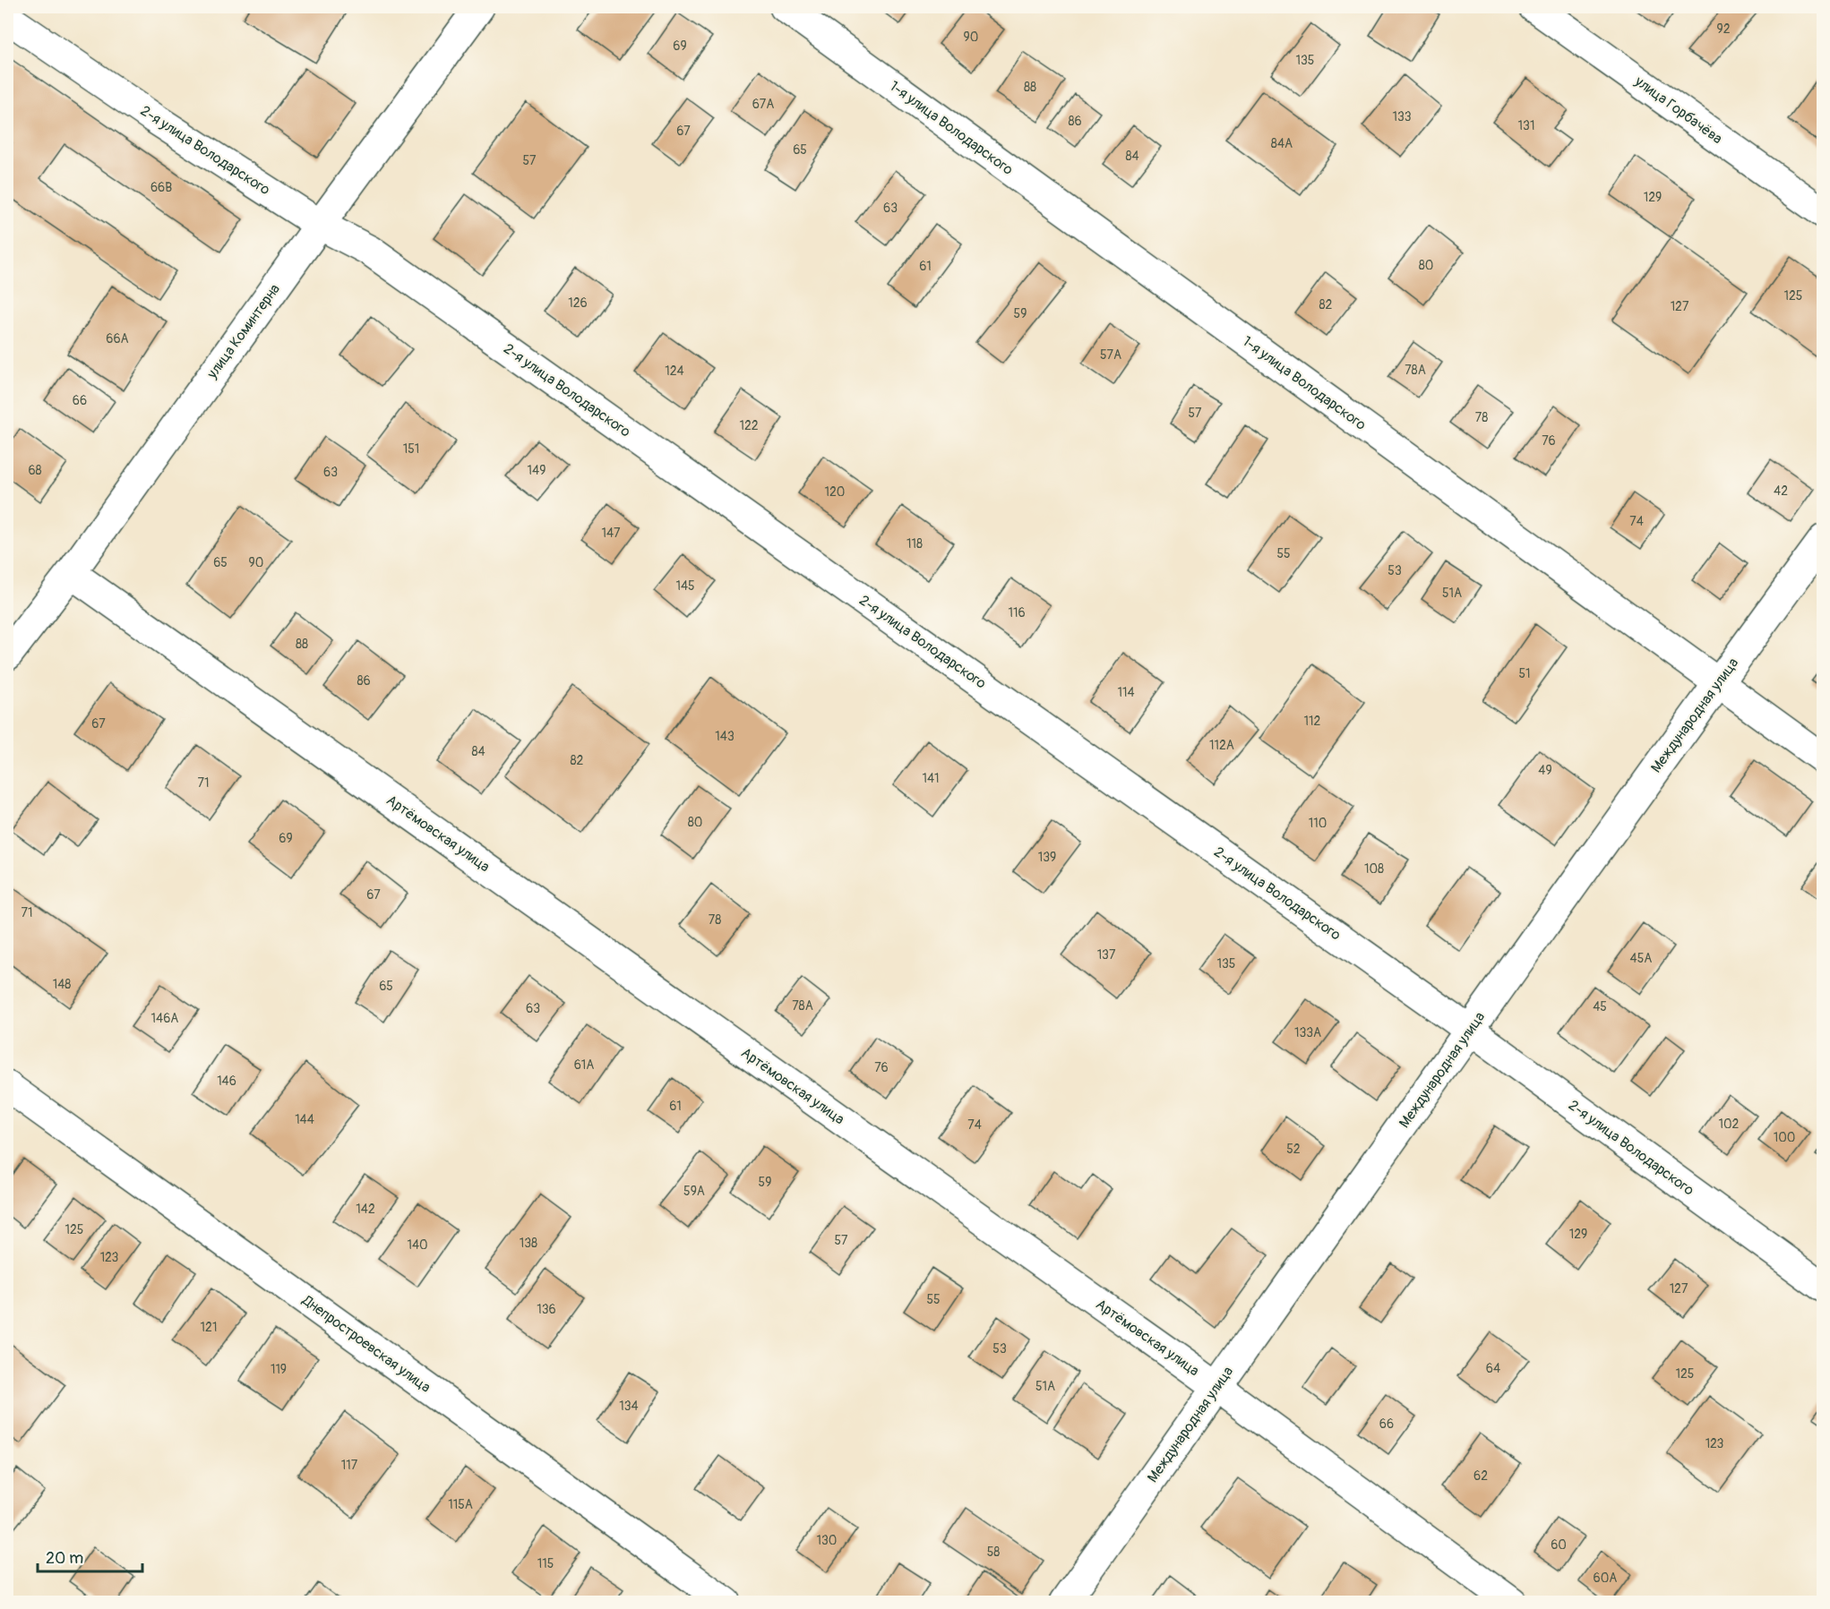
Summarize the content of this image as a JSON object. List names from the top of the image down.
{
  "streets": {
    "street": [
      "улица Горбачёва",
      "1-я улица Володарского",
      "2-я улица Володарского",
      "улица Коминтерна",
      "Международная улица",
      "Артёмовская улица",
      "Днепростроевская улица"
    ]
  },
  "crossings": [
    ["1-я улица Володарского", "Международная улица"],
    ["2-я улица Володарского", "улица Коминтерна"],
    ["2-я улица Володарского", "Международная улица"],
    ["улица Коминтерна", "Артёмовская улица"],
    ["Международная улица", "Артёмовская улица"]
  ],
  "house_numbers": [
    "92",
    "90",
    "69",
    "135",
    "88",
    "67А",
    "133",
    "86",
    "131",
    "67",
    "84А",
    "65",
    "84",
    "57",
    "66В",
    "129",
    "63",
    "80",
    "61",
    "125",
    "126",
    "82",
    "127",
    "59",
    "66А",
    "57А",
    "78А",
    "124",
    "66",
    "57",
    "78",
    "122",
    "76",
    "151",
    "68",
    "149",
    "63",
    "42",
    "120",
    "74",
    "147",
    "118",
    "55",
    "65",
    "90",
    "53",
    "145",
    "51А",
    "116",
    "88",
    "51",
    "86",
    "114",
    "112",
    "67",
    "143",
    "112А",
    "84",
    "82",
    "49",
    "141",
    "71",
    "80",
    "110",
    "69",
    "139",
    "108",
    "67",
    "71",
    "78",
    "137",
    "45А",
    "135",
    "148",
    "65",
    "78А",
    "45",
    "63",
    "146А",
    "133А",
    "61А",
    "76",
    "146",
    "61",
    "144",
    "102",
    "74",
    "100",
    "52",
    "59",
    "59А",
    "142",
    "125",
    "129",
    "57",
    "138",
    "140",
    "123",
    "127",
    "55",
    "136",
    "121",
    "53",
    "64",
    "119",
    "125",
    "51А",
    "134",
    "66",
    "123",
    "117",
    "62",
    "115А",
    "130",
    "60",
    "58",
    "115",
    "60А"
  ],
  "scale_bar": "20 m"
}
